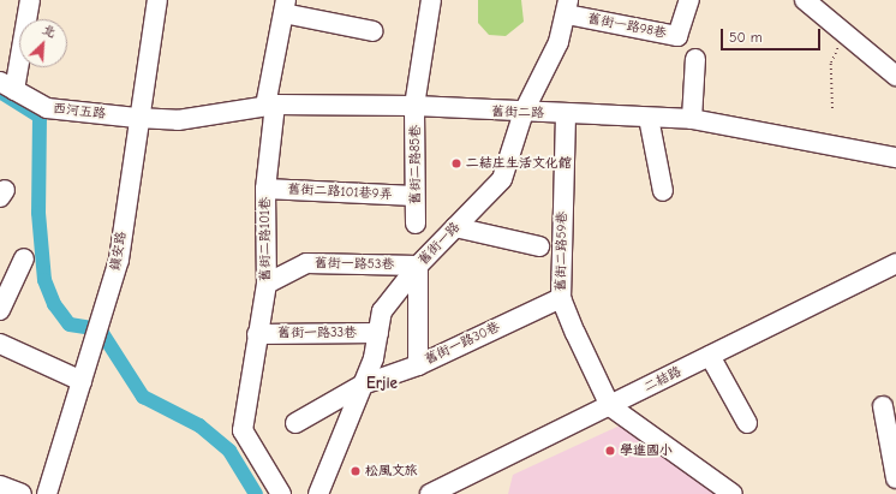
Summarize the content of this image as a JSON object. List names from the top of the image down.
{
  "streets": {
    "street": [
      "舊街一路98巷",
      "西河五路",
      "舊街二路",
      "舊街二路85巷",
      "舊街二路101巷9弄",
      "舊街二路101巷",
      "舊街一路",
      "鎮安路",
      "舊街二路59巷",
      "舊街一路53巷",
      "舊街一路33巷",
      "舊街一路30巷",
      "二結路"
    ]
  },
  "crossings": [
    ["舊街一路98巷", "舊街一路"],
    ["西河五路", "舊街二路"],
    ["西河五路", "鎮安路"],
    ["舊街二路", "舊街二路85巷"],
    ["舊街二路", "舊街二路101巷"],
    ["舊街二路", "舊街一路"],
    ["舊街二路", "鎮安路"],
    ["舊街二路", "舊街二路59巷"],
    ["舊街二路85巷", "舊街二路101巷9弄"],
    ["舊街二路101巷9弄", "舊街二路101巷"],
    ["舊街二路101巷", "舊街一路53巷"],
    ["舊街二路101巷", "舊街一路33巷"],
    ["舊街一路", "舊街一路53巷"],
    ["舊街一路", "舊街一路33巷"],
    ["舊街一路", "舊街一路30巷"],
    ["舊街二路59巷", "舊街一路30巷"],
    ["舊街二路59巷", "二結路"]
  ],
  "districts": ["Erjie"],
  "places": ["二結庄生活文化館", "學進國小", "松風文旅"],
  "scale_bar": "50 m",
  "north": "top right"
}
